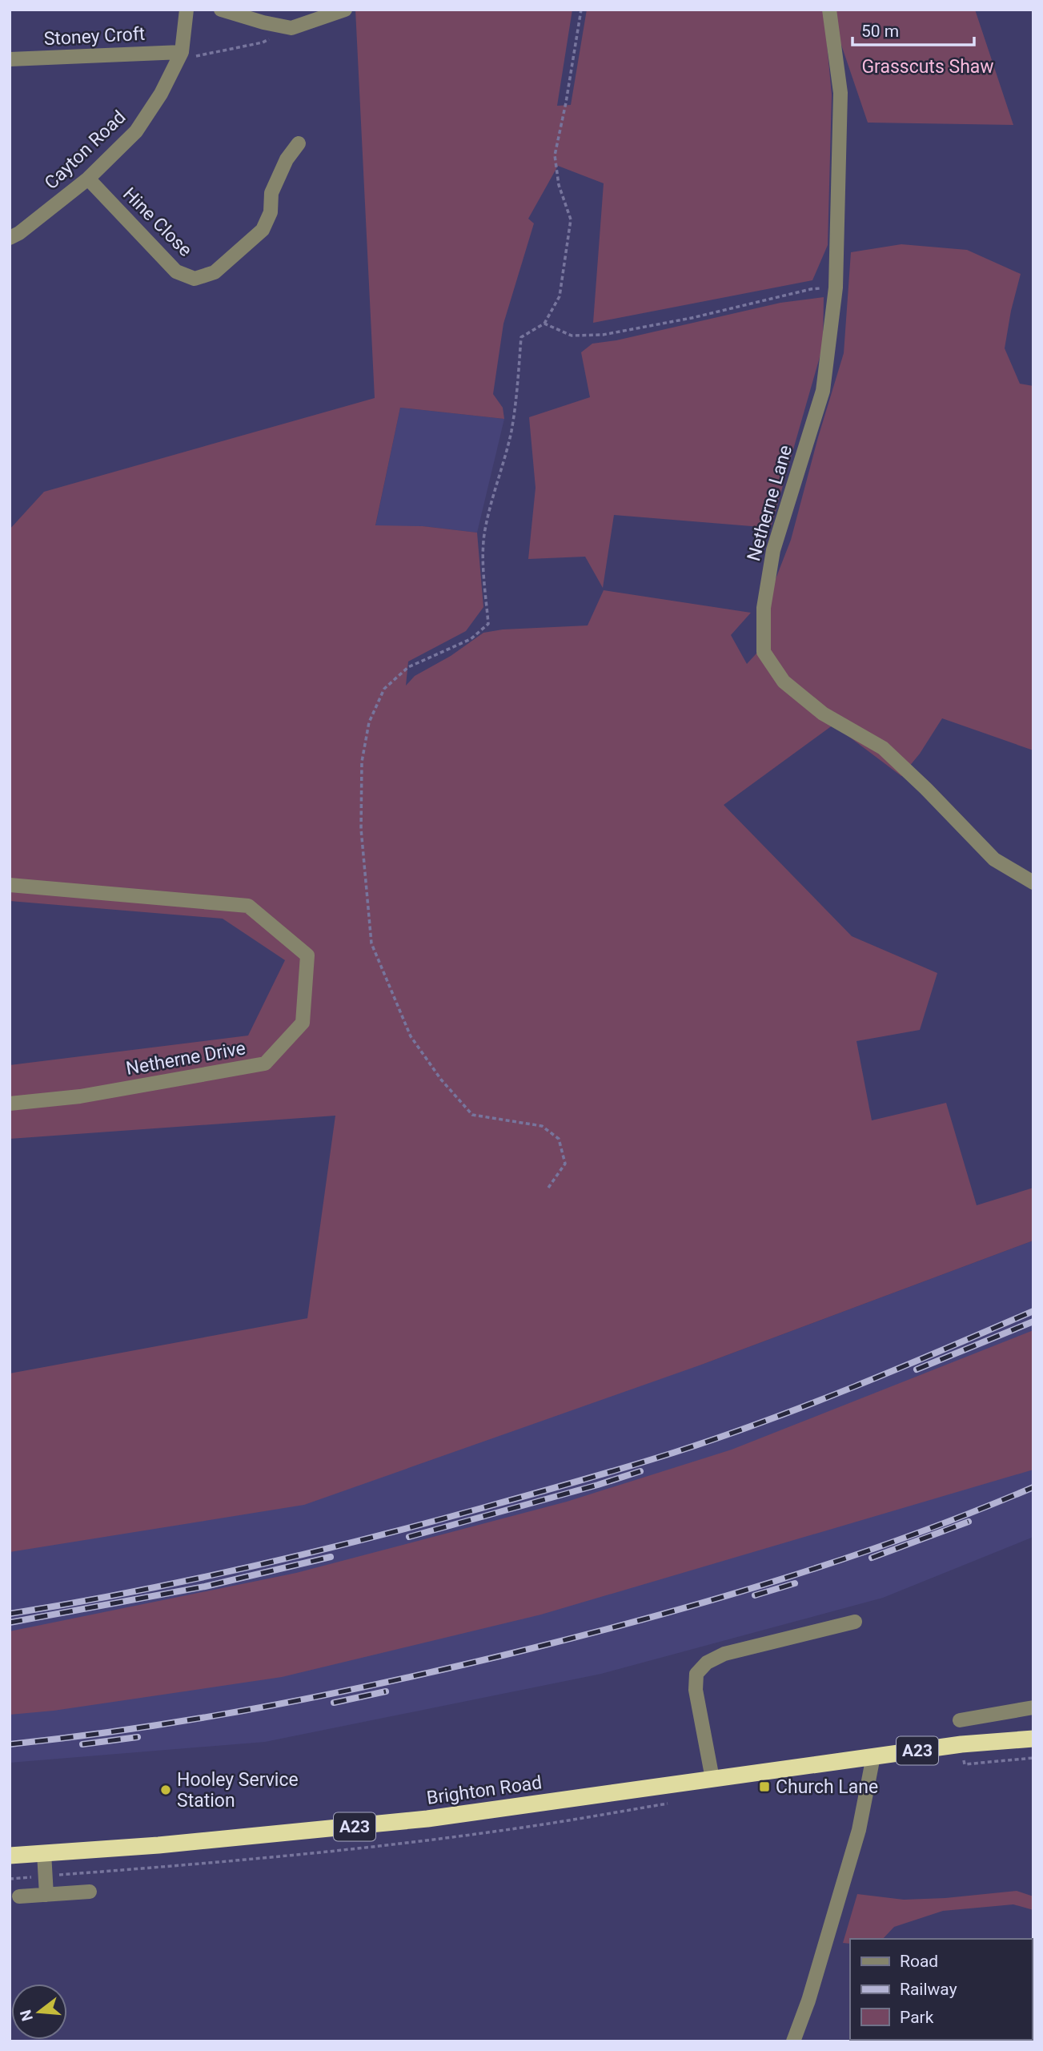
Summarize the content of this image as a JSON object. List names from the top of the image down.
{
  "streets": {
    "highway": ["A23", "Brighton Road"],
    "street": [
      "Stoney Croft",
      "Cayton Road",
      "Hine Close",
      "Netherne Lane",
      "Netherne Drive"
    ]
  },
  "crossings": [
    ["Stoney Croft", "Cayton Road"],
    ["Cayton Road", "Hine Close"]
  ],
  "parks": ["Grasscuts Shaw"],
  "places": {
    "transit": ["Church Lane"],
    "other": ["Hooley Service Station"]
  },
  "legend": ["Road", "Railway", "Park"],
  "scale_bar": "50 m",
  "north": "left"
}
